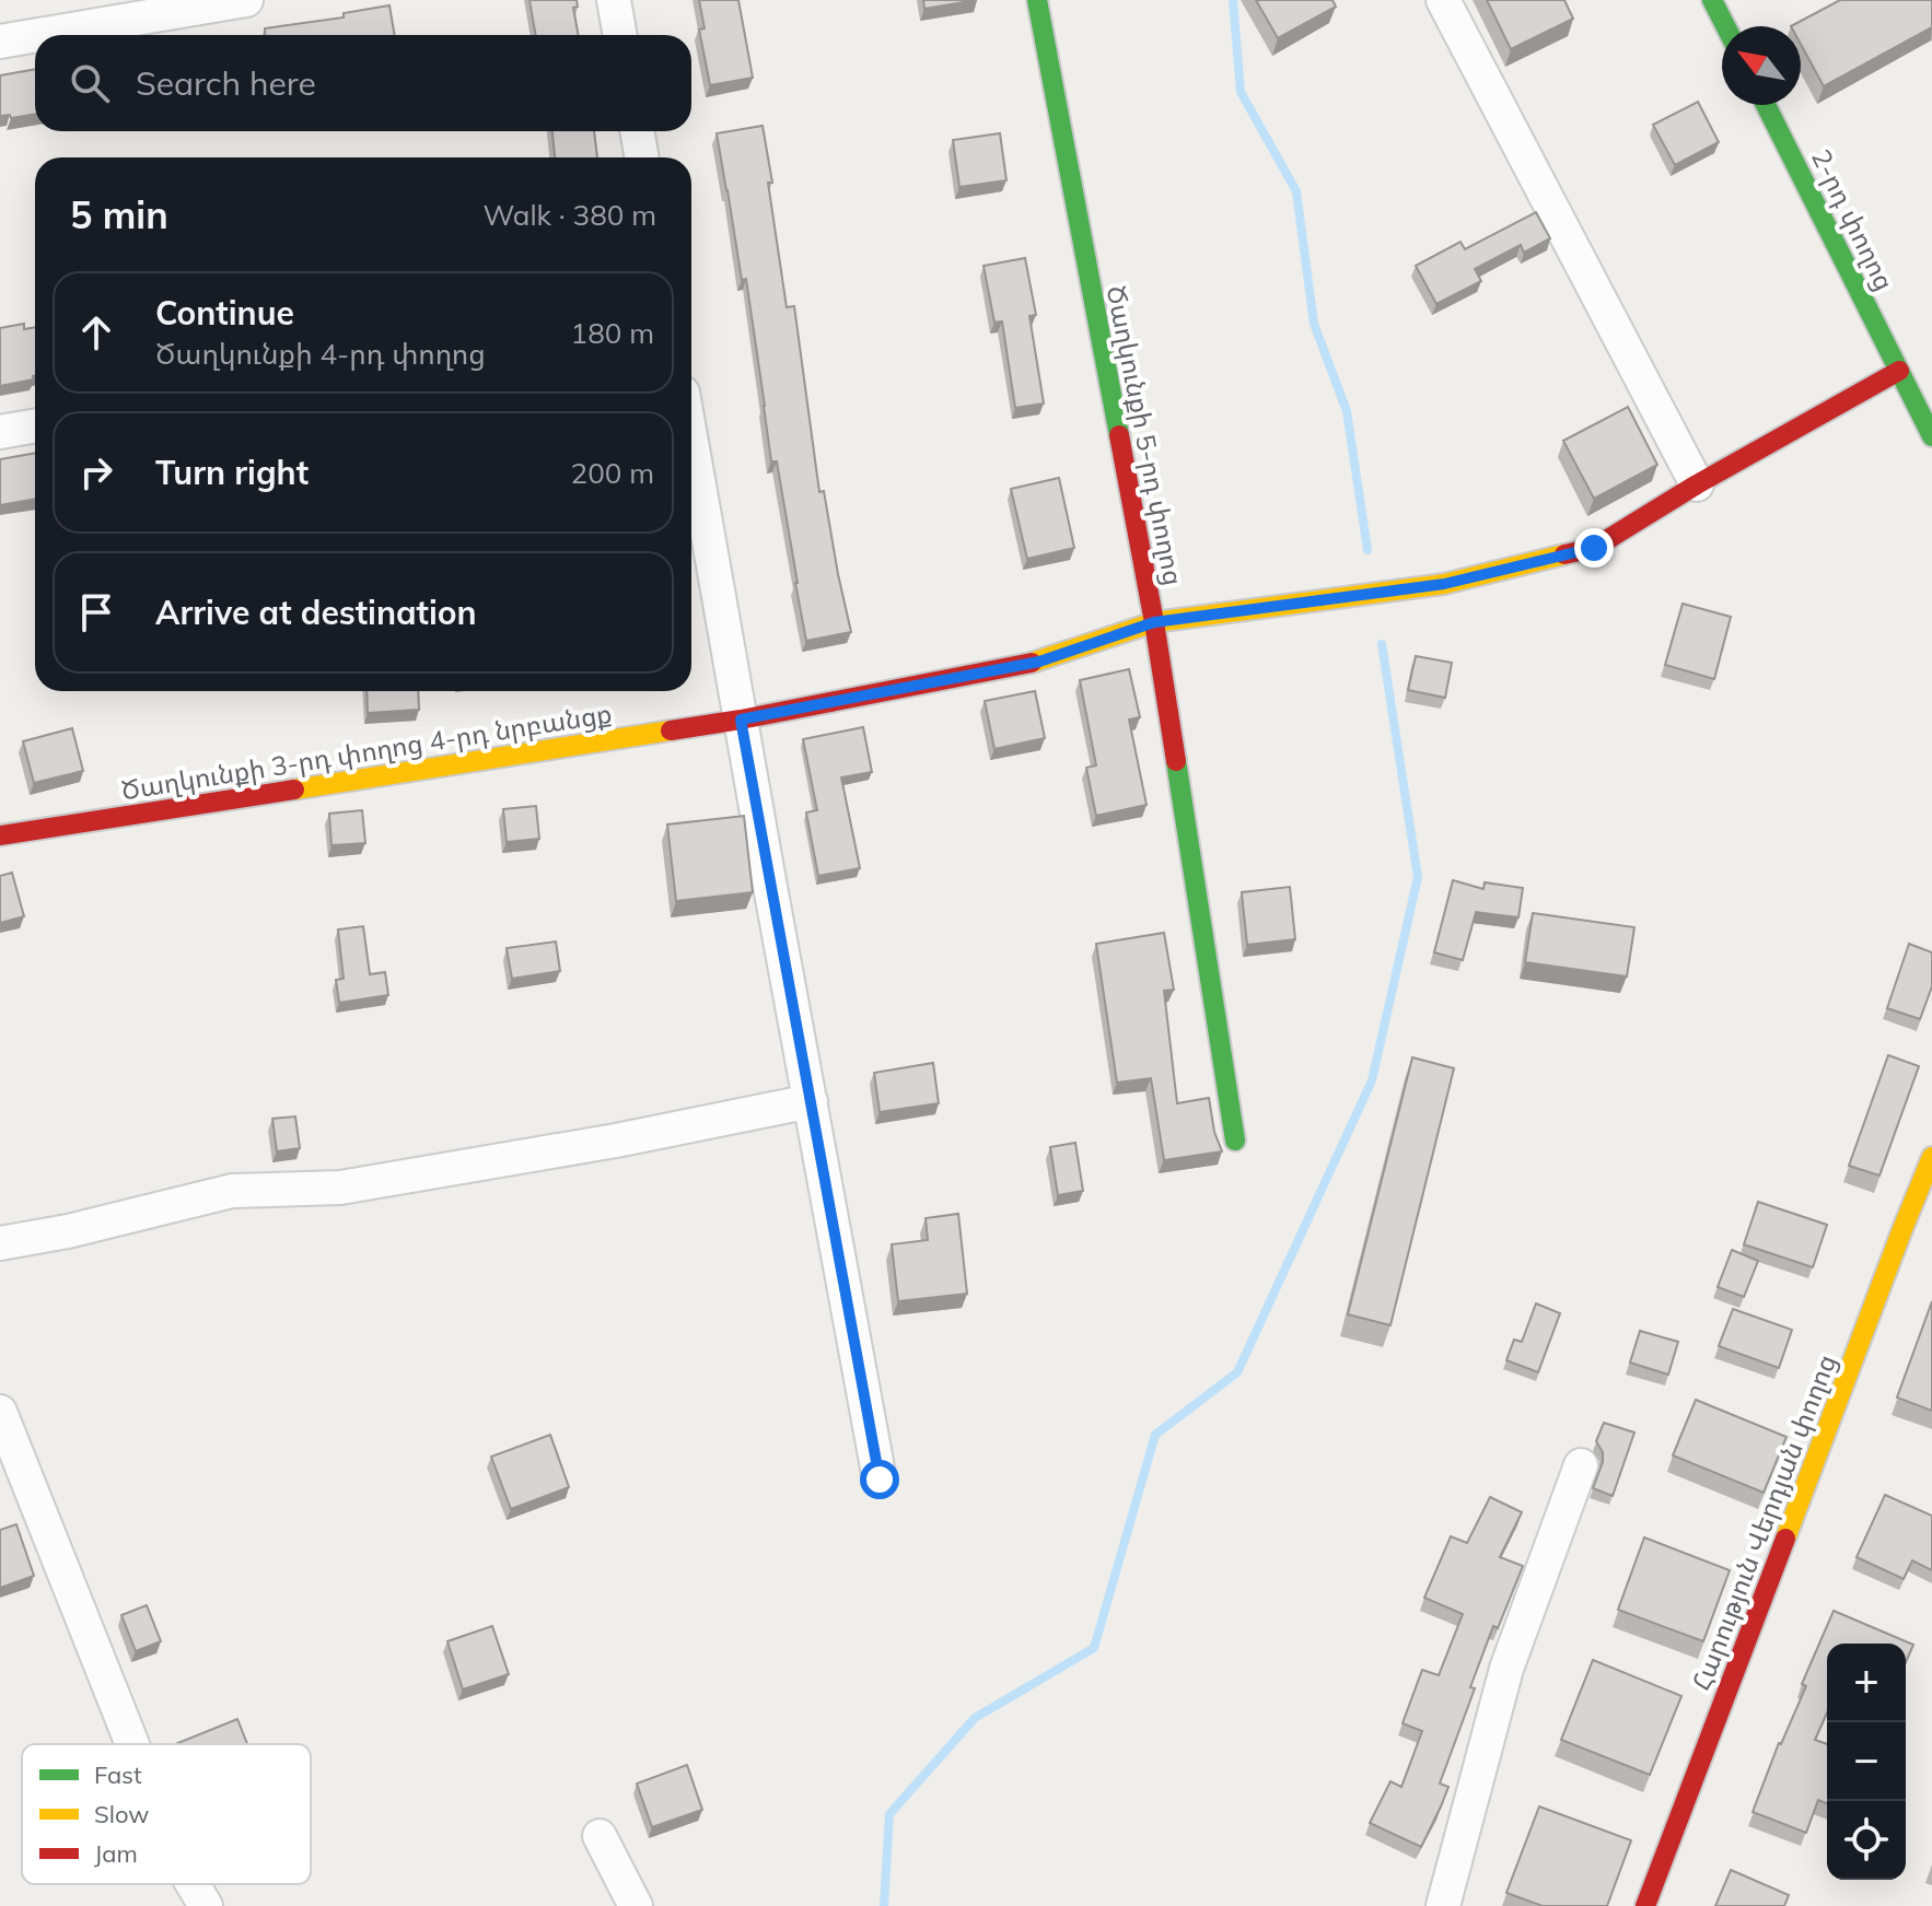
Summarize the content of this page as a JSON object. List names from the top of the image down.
{
  "streets": {
    "street": [
      "2-րդ փողոց",
      "Ծաղկունքի 5-րդ փողոց",
      "Ծաղկունքի 3-րդ փողոց 4-րդ նրբանցք",
      "Հարություն Վերդյան փողոց"
    ]
  },
  "crossings": [
    ["2-րդ փողոց", "Ծաղկունքի 3-րդ փողոց 4-րդ նրբանցք"],
    ["Ծաղկունքի 5-րդ փողոց", "Ծաղկունքի 3-րդ փողոց 4-րդ նրբանցք"]
  ],
  "legend": ["Fast", "Slow", "Jam"],
  "north": "top left",
  "page": {
    "search": "Search here",
    "heading": ["5 min", "Walk · 380 m"],
    "list": [
      ["Continue", "Ծաղկունքի 4-րդ փողոց", "180 m"],
      ["Turn right", "200 m"],
      "Arrive at destination"
    ],
    "map_buttons": ["+", "−"]
  }
}
